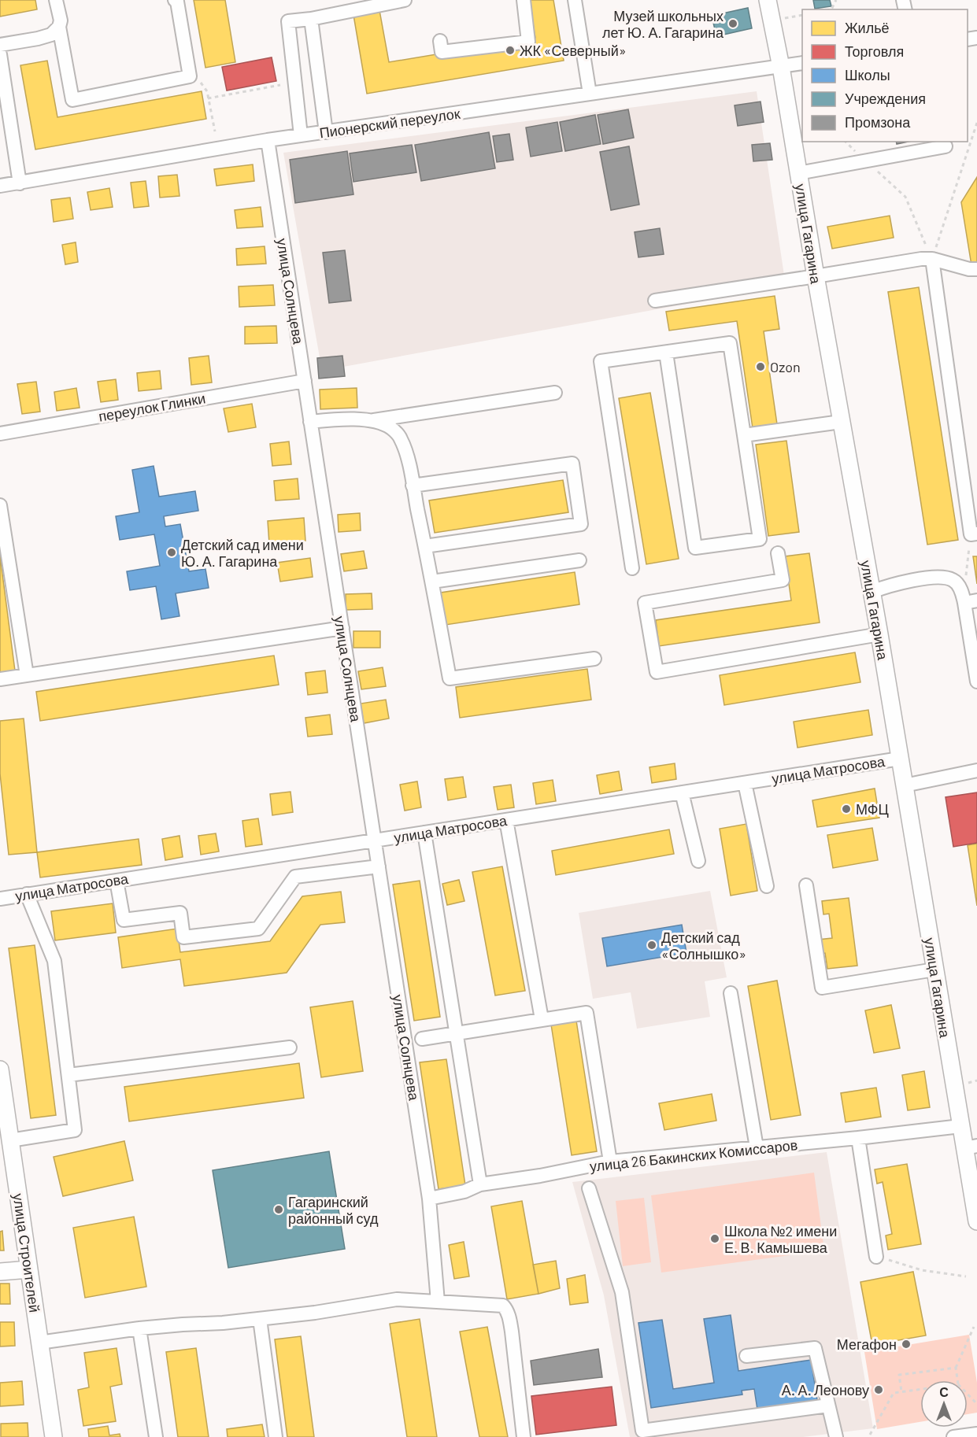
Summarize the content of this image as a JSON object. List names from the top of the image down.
{
  "streets": {
    "main road": ["улица Гагарина", "улица Строителей"],
    "street": [
      "Пионерский переулок",
      "улица Солнцева",
      "переулок Глинки",
      "улица Матросова",
      "улица 26 Бакинских Комиссаров"
    ]
  },
  "crossings": [
    ["Пионерский переулок", "улица Гагарина"],
    ["Пионерский переулок", "улица Солнцева"],
    ["улица Гагарина", "улица Матросова"],
    ["улица Гагарина", "улица 26 Бакинских Комиссаров"],
    ["улица Солнцева", "переулок Глинки"],
    ["улица Солнцева", "улица Матросова"],
    ["улица Солнцева", "улица 26 Бакинских Комиссаров"]
  ],
  "places": [
    "Музей школьных лет Ю. А. Гагарина",
    "ЖК «Северный»",
    "Ozon",
    "Детский сад имени Ю. А. Гагарина",
    "МФЦ",
    "Детский сад «Солнышко»",
    "Гагаринский районный суд",
    "Школа №2 имени Е. В. Камышева",
    "Мегафон",
    "А. А. Леонову"
  ],
  "legend": [
    "Жильё",
    "Торговля",
    "Школы",
    "Учреждения",
    "Промзона"
  ],
  "north": "top"
}
